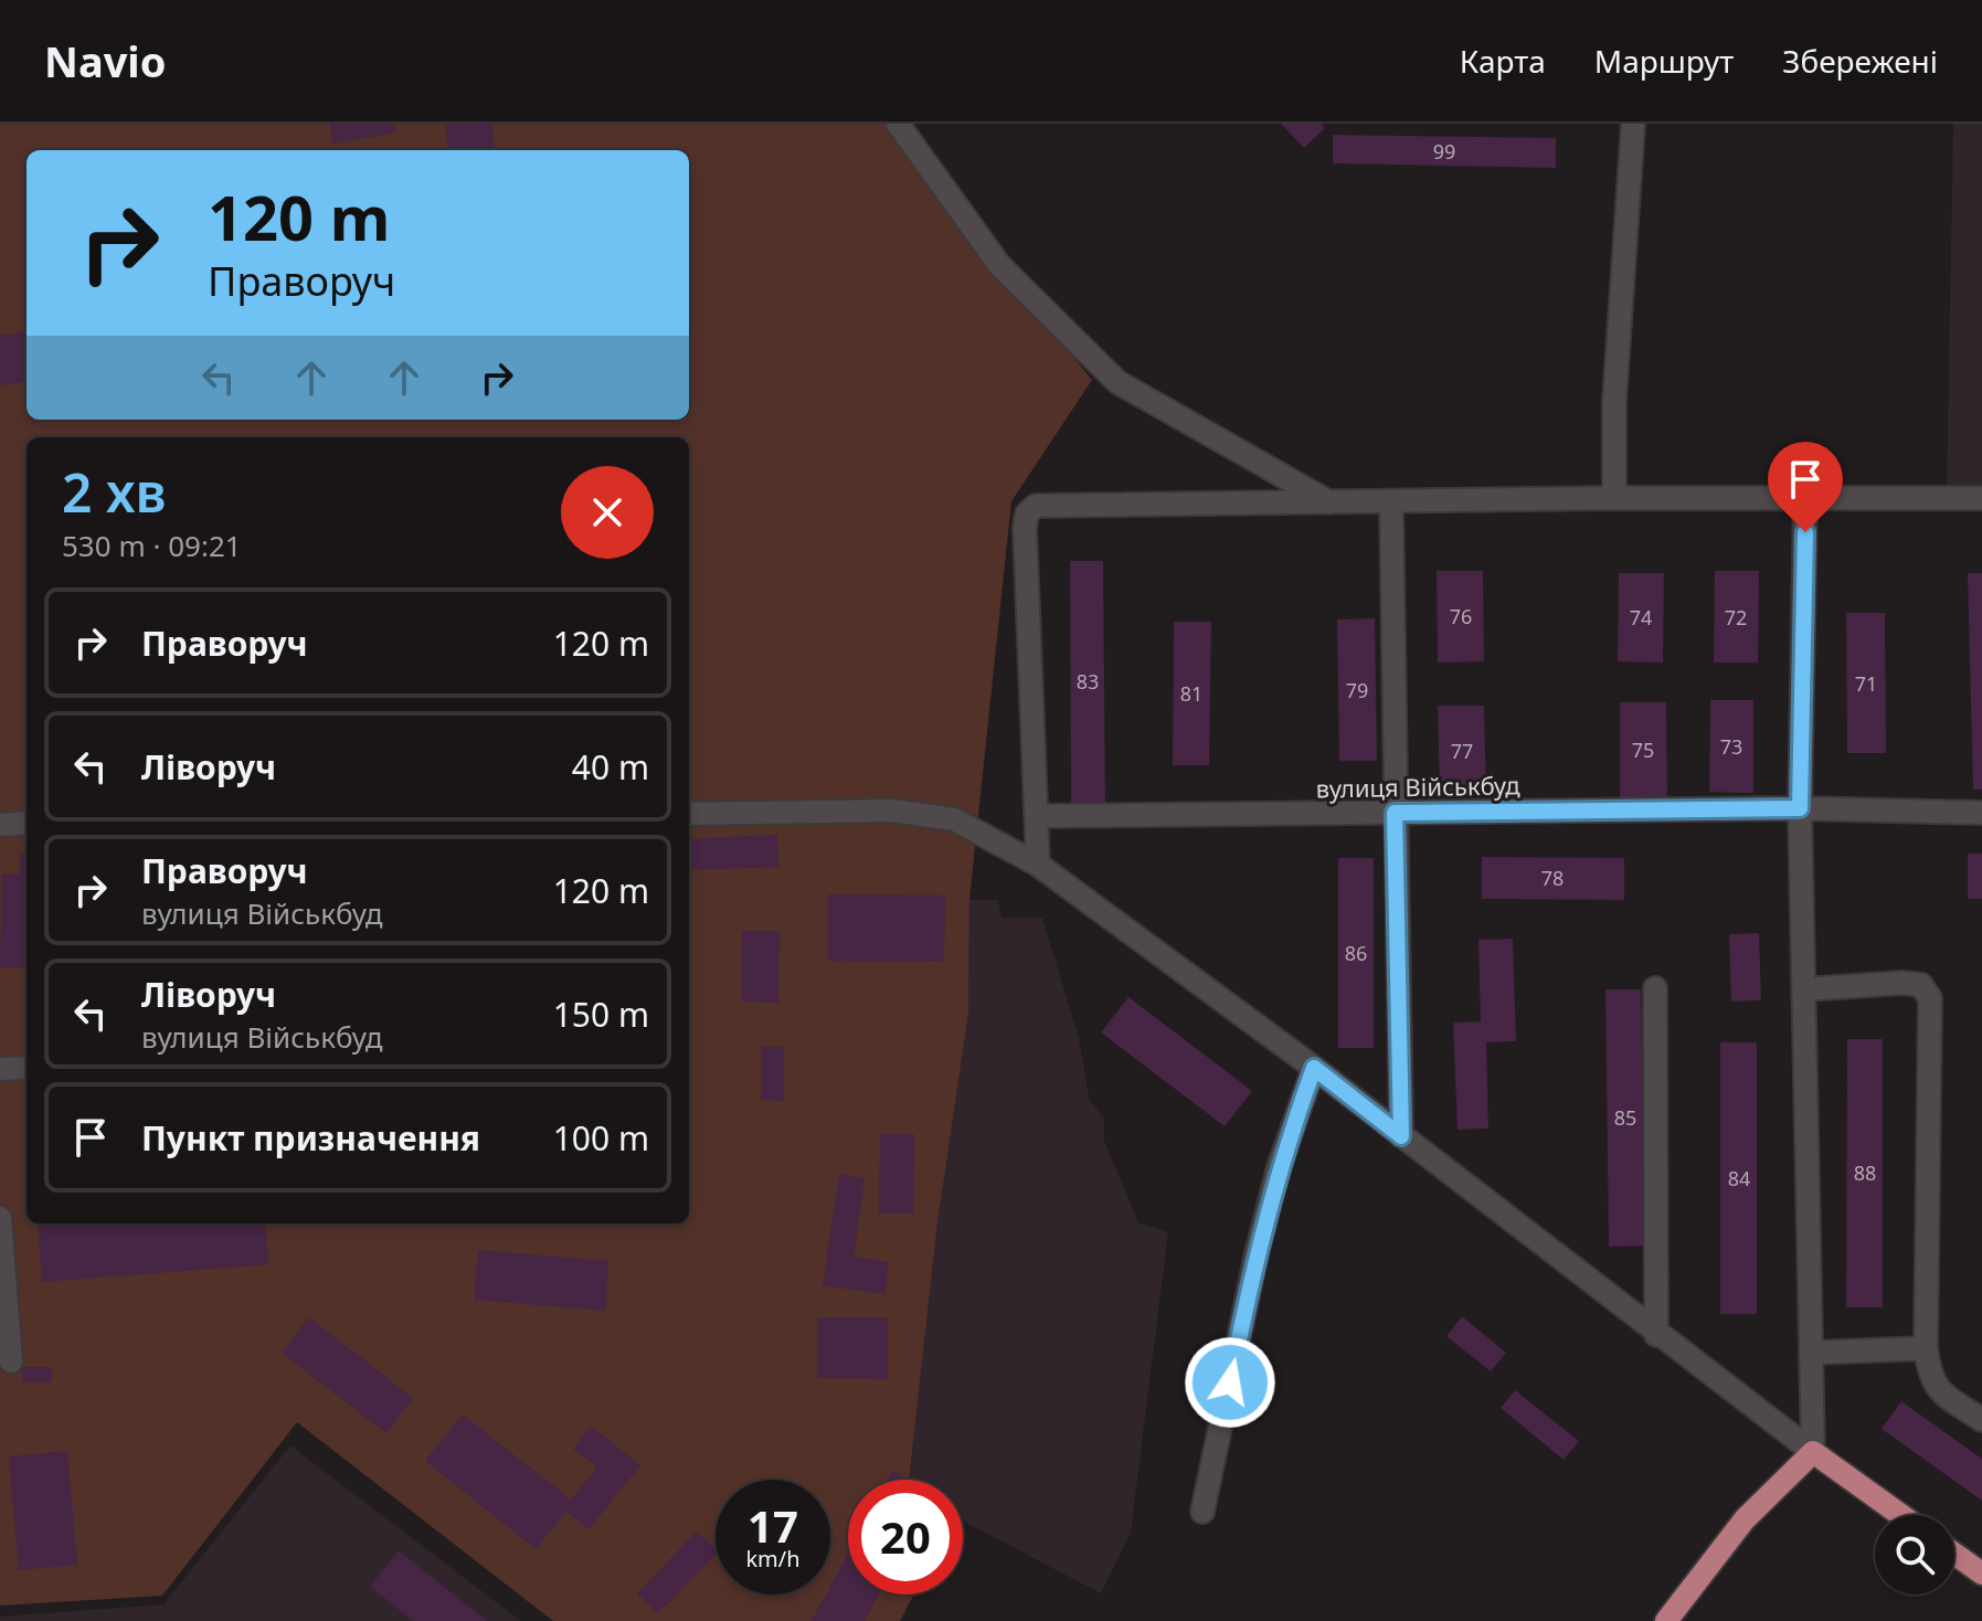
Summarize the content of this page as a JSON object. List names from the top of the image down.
{
  "streets": {
    "street": ["вулиця Військбуд"]
  },
  "house_numbers": [
    "99",
    "76",
    "74",
    "72",
    "83",
    "71",
    "79",
    "81",
    "73",
    "75",
    "77",
    "78",
    "86",
    "85",
    "88",
    "84"
  ],
  "page": {
    "header": "Navio",
    "nav": ["Карта", "Маршрут", "Збережені"],
    "turn": ["120 m", "Праворуч"],
    "heading": ["2 хв", "530 m · 09:21"],
    "list": [
      {
        "name": "Праворуч",
        "value": "120 m"
      },
      {
        "name": "Ліворуч",
        "value": "40 m"
      },
      {
        "name": "Праворуч",
        "note": "вулиця Військбуд",
        "value": "120 m"
      },
      {
        "name": "Ліворуч",
        "note": "вулиця Військбуд",
        "value": "150 m"
      },
      {
        "name": "Пункт призначення",
        "value": "100 m"
      }
    ],
    "speed": "17 km/h",
    "limit": "20"
  }
}
